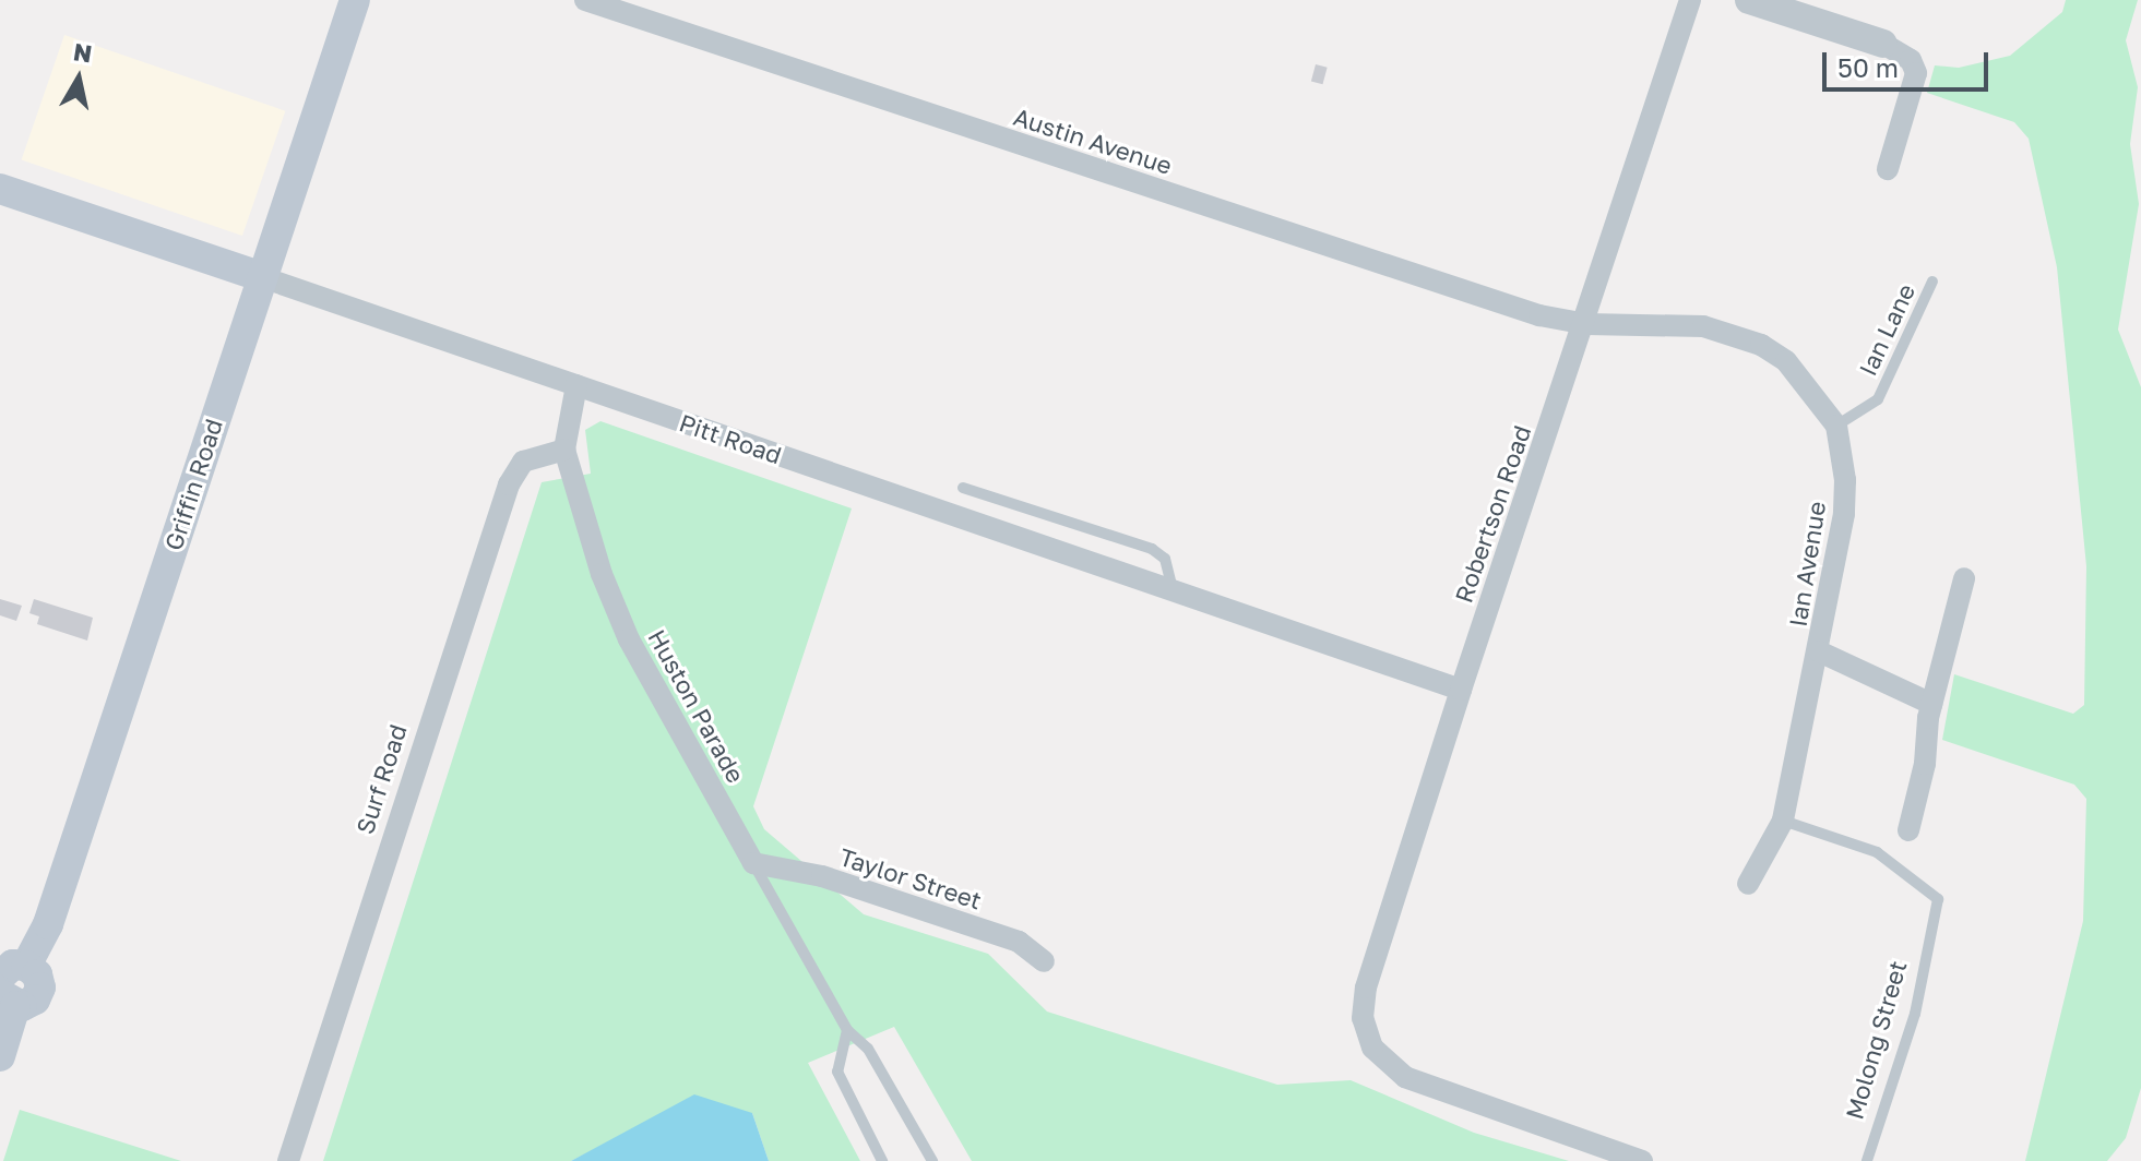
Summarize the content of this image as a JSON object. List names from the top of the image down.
{
  "streets": {
    "main road": ["Pitt Road", "Griffin Road"],
    "street": [
      "Austin Avenue",
      "Robertson Road",
      "Ian Avenue",
      "Huston Parade",
      "Surf Road",
      "Taylor Street"
    ],
    "lane": ["Ian Lane", "Molong Street"]
  },
  "crossings": [
    ["Austin Avenue", "Robertson Road"],
    ["Austin Avenue", "Ian Avenue"],
    ["Ian Lane", "Ian Avenue"],
    ["Pitt Road", "Griffin Road"],
    ["Pitt Road", "Robertson Road"],
    ["Pitt Road", "Huston Parade"],
    ["Robertson Road", "Ian Avenue"],
    ["Ian Avenue", "Molong Street"],
    ["Huston Parade", "Surf Road"],
    ["Huston Parade", "Taylor Street"]
  ],
  "scale_bar": "50 m",
  "north": "top"
}
